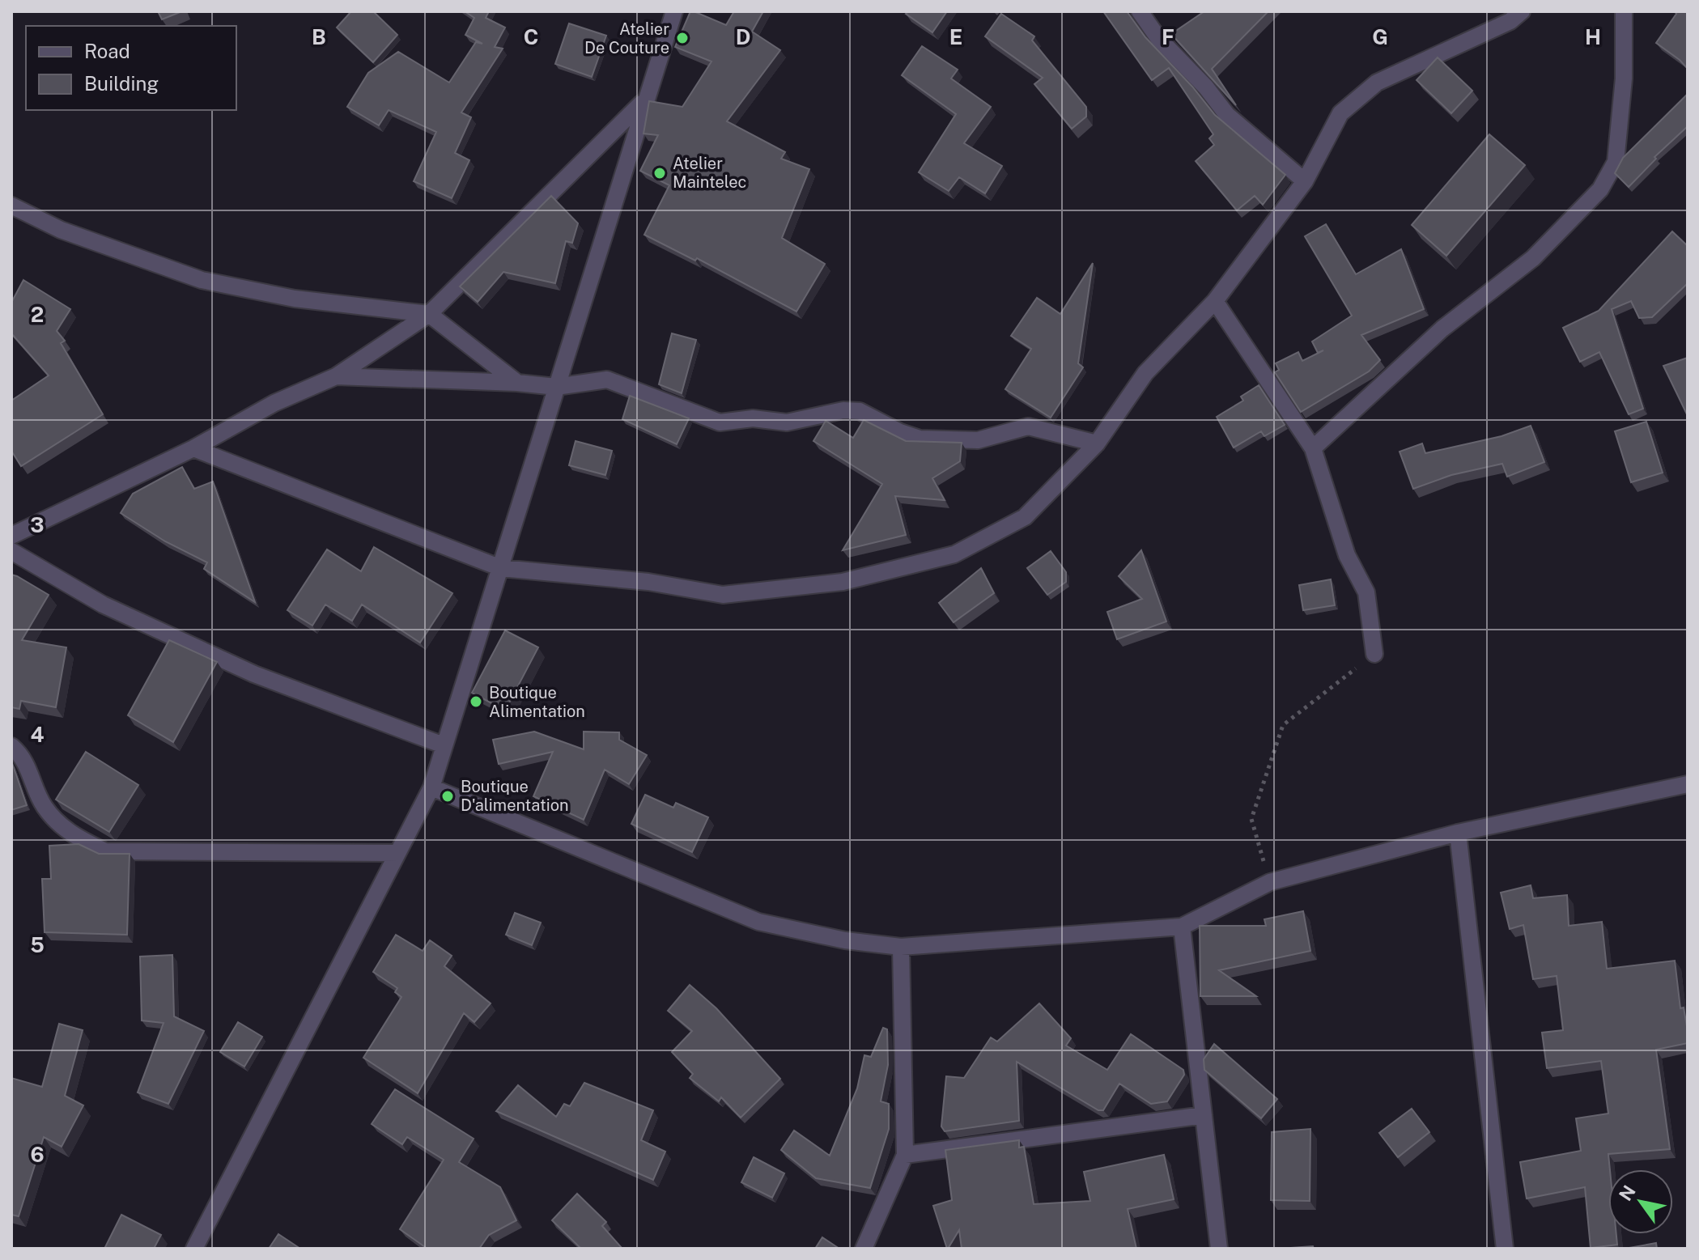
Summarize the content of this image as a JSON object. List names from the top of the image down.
{
  "places": [
    "Atelier De Couture",
    "Atelier Maintelec",
    "Boutique Alimentation",
    "Boutique D'alimentation"
  ],
  "legend": ["Road", "Building"],
  "north": "top left",
  "grid": {
    "columns": [
      "B",
      "C",
      "D",
      "E",
      "F",
      "G",
      "H"
    ],
    "rows": [
      "2",
      "3",
      "4",
      "5",
      "6"
    ]
  }
}
